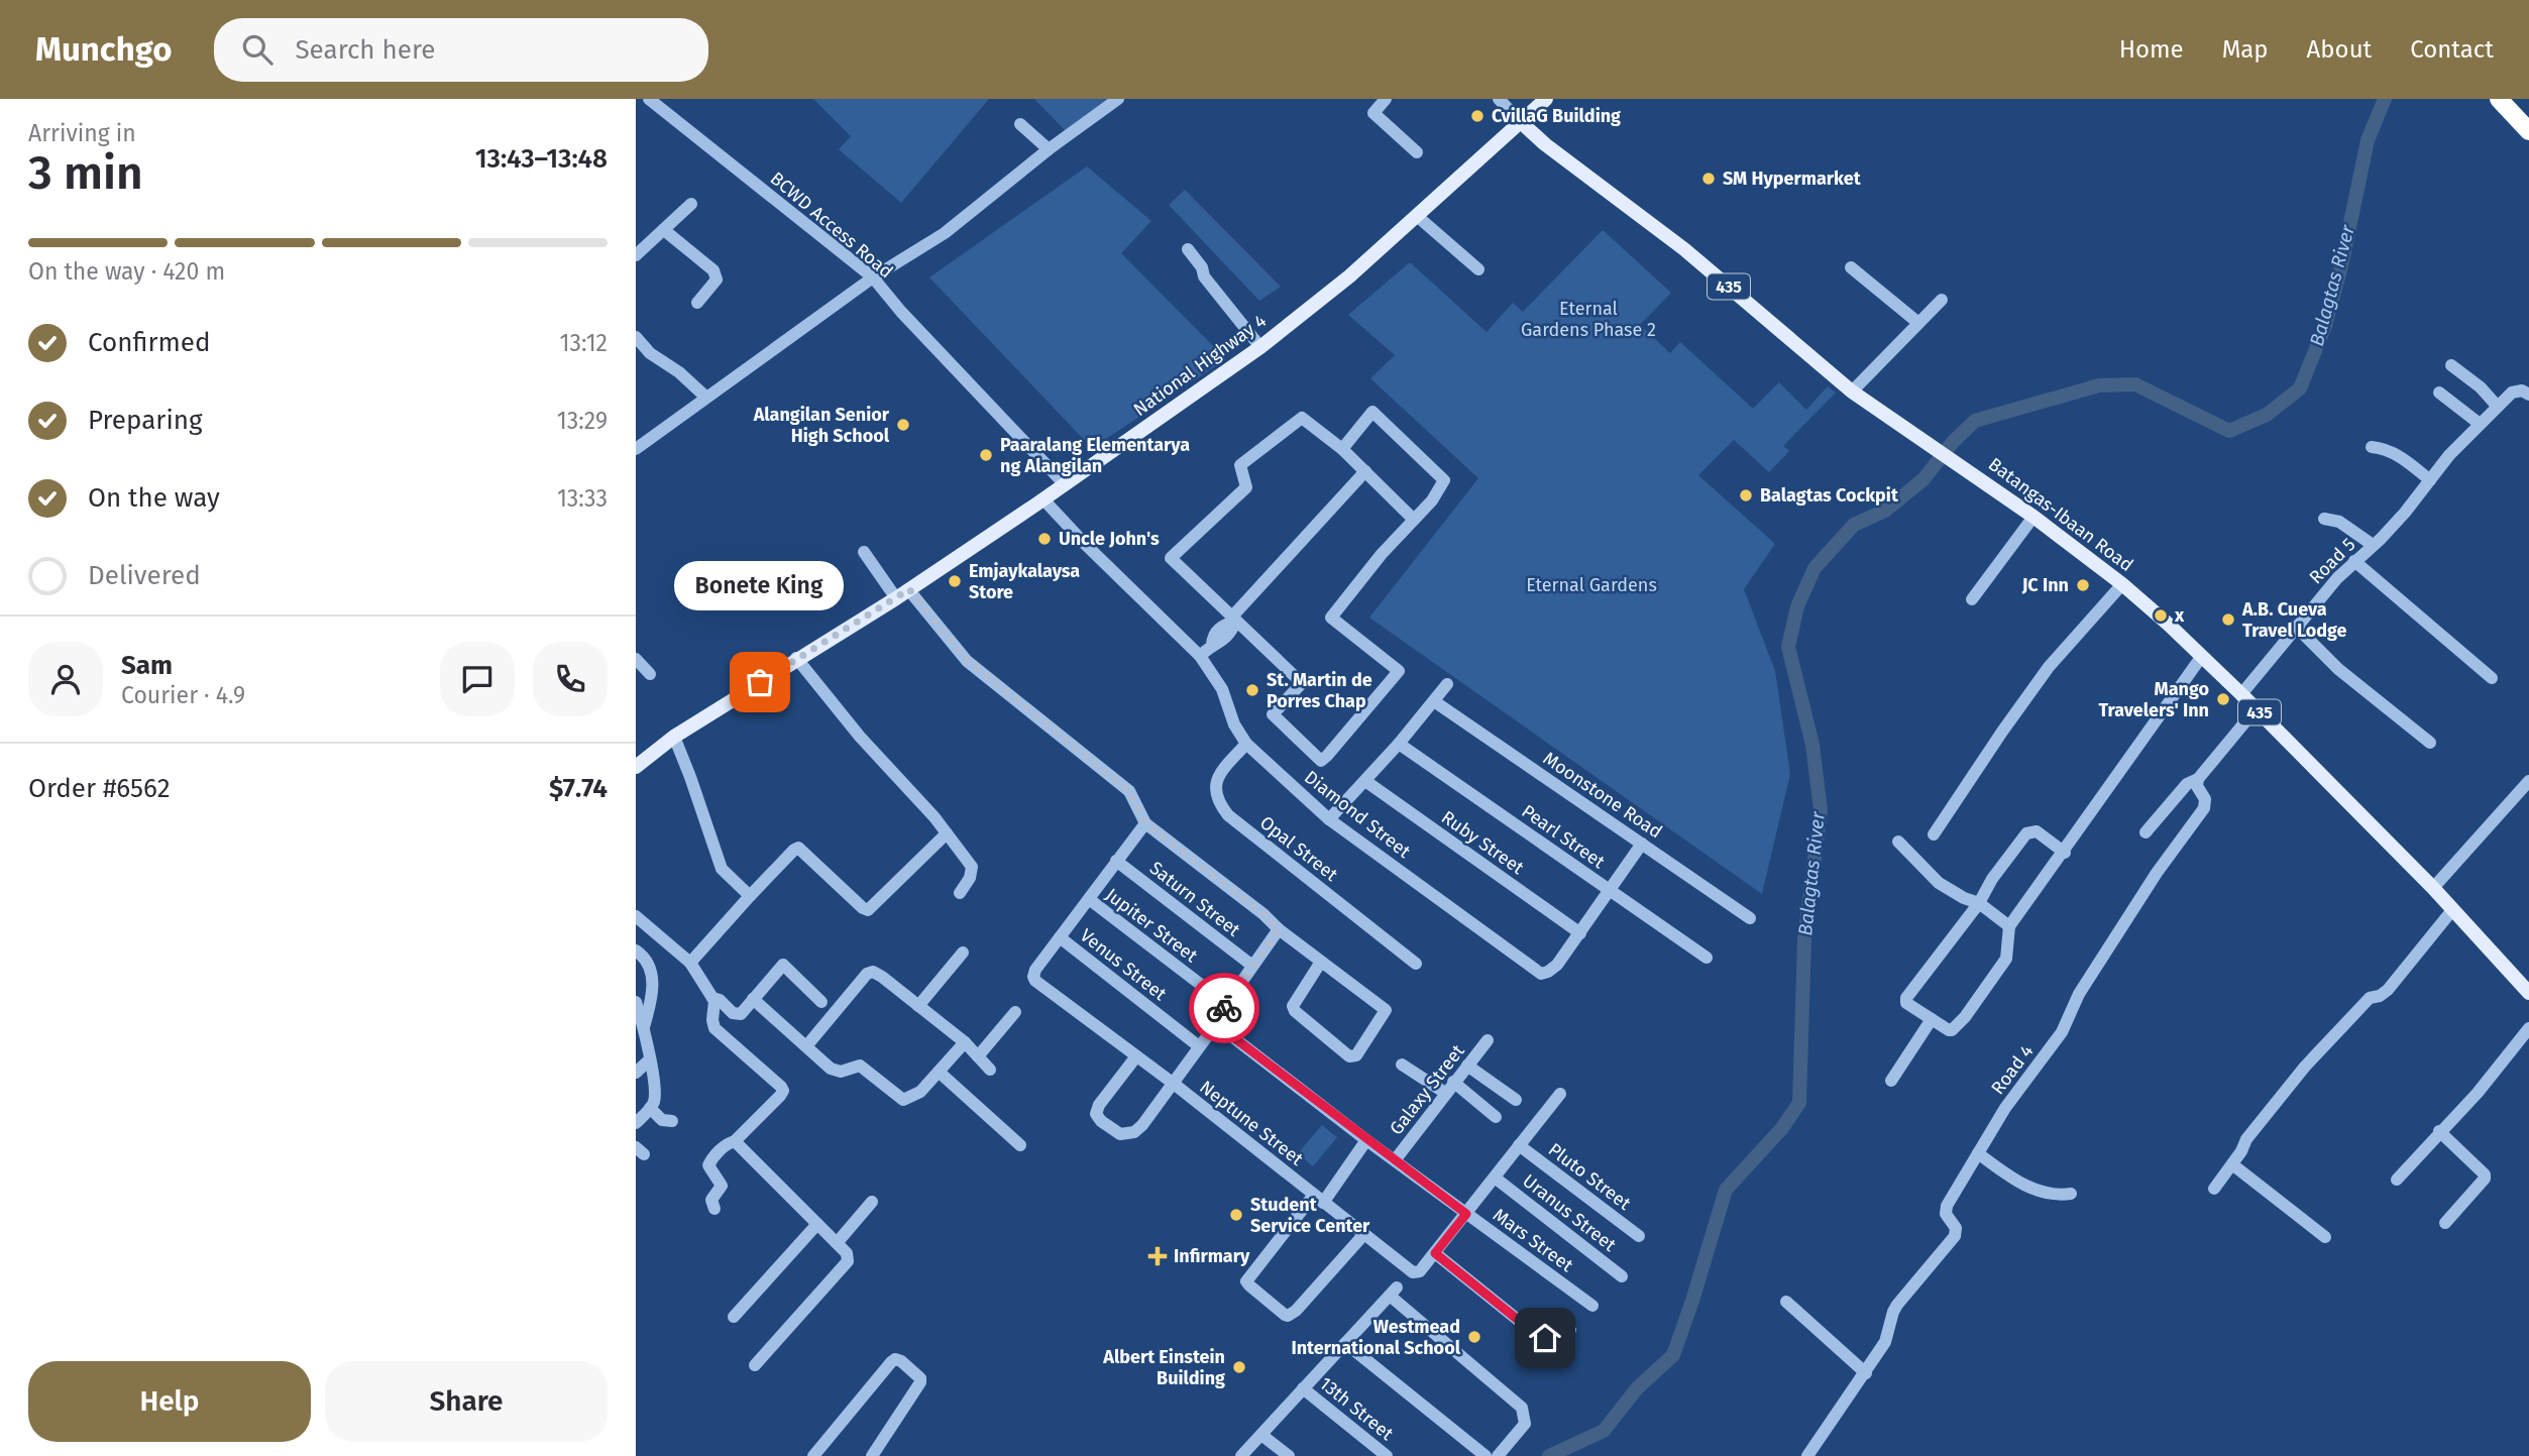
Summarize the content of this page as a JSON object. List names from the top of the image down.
{
  "streets": {
    "main road": ["435", "National Highway 4", "Batangas-Ibaan Road"],
    "street": [
      "BCWD Access Road",
      "Road 5",
      "Moonstone Road",
      "Diamond Street",
      "Pearl Street",
      "Ruby Street",
      "Opal Street",
      "Saturn Street",
      "Jupiter Street",
      "Venus Street",
      "Road 4",
      "Galaxy Street",
      "Neptune Street",
      "Pluto Street",
      "Uranus Street",
      "Mars Street",
      "13th Street"
    ]
  },
  "crossings": [
    ["BCWD Access Road", "National Highway 4"],
    ["National Highway 4", "Batangas-Ibaan Road"],
    ["National Highway 4", "Diamond Street"],
    ["Batangas-Ibaan Road", "Road 5"],
    ["Moonstone Road", "Diamond Street"],
    ["Diamond Street", "Pearl Street"],
    ["Diamond Street", "Ruby Street"],
    ["Diamond Street", "Opal Street"],
    ["Saturn Street", "Neptune Street"],
    ["Jupiter Street", "Neptune Street"],
    ["Venus Street", "Neptune Street"],
    ["Galaxy Street", "Mars Street"],
    ["Neptune Street", "Pluto Street"],
    ["Neptune Street", "Uranus Street"],
    ["Neptune Street", "Mars Street"]
  ],
  "water": ["Balagtas River"],
  "parks": ["Eternal Gardens Phase 2", "Eternal Gardens"],
  "places": {
    "other": [
      "CvillaG Building",
      "SM Hypermarket",
      "Alangilan Senior High School",
      "Paaralang Elementarya ng Alangilan",
      "Balagtas Cockpit",
      "Uncle John's",
      "Emjaykalaysa Store",
      "JC Inn",
      "x",
      "A.B. Cueva Travel Lodge",
      "Bonete King",
      "St. Martin de Porres Chap",
      "Mango Travelers' Inn",
      "Student Service Center",
      "Westmead International School",
      "Albert Einstein Building"
    ],
    "health": ["Infirmary"]
  },
  "page": {
    "header": "Munchgo",
    "search": "Search here",
    "nav": [
      "Home",
      "Map",
      "About",
      "Contact"
    ],
    "heading": ["3 min", "Arriving in", "13:43–13:48"],
    "panel": [
      "Sam",
      "Courier · 4.9",
      "Order #6562",
      "$7.74"
    ],
    "bar": "On the way · 420 m",
    "list": [
      ["Confirmed", "13:12"],
      ["Preparing", "13:29"],
      ["On the way", "13:33"],
      "Delivered"
    ],
    "bubble": "Bonete King",
    "buttons": ["Help", "Share"]
  }
}
